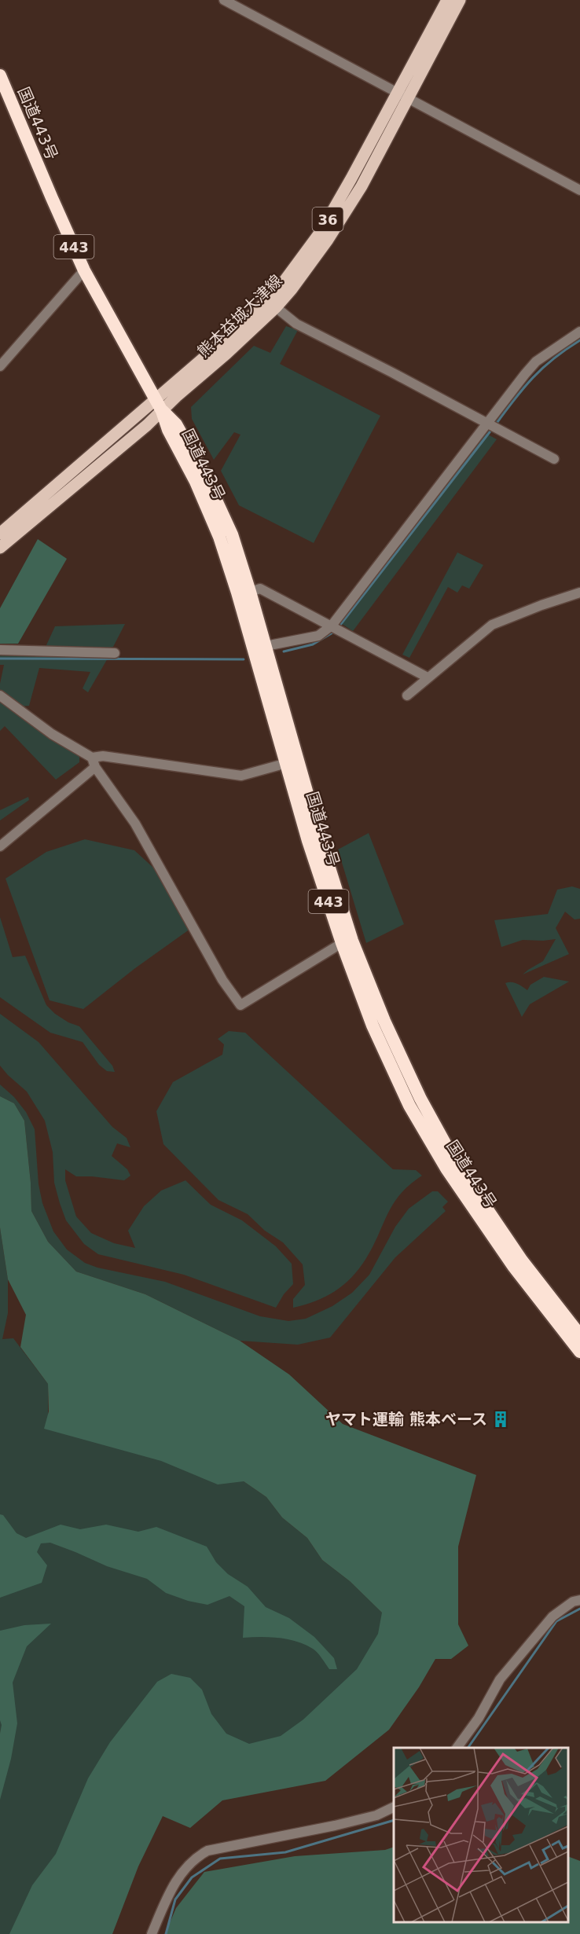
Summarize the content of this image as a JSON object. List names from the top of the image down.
{
  "streets": {
    "highway": ["国道443号", "443"],
    "main road": ["36", "熊本益城大津線"]
  },
  "crossings": [
    ["国道443号", "熊本益城大津線"]
  ],
  "places": {
    "building": ["ヤマト運輸 熊本ベース"]
  }
}
